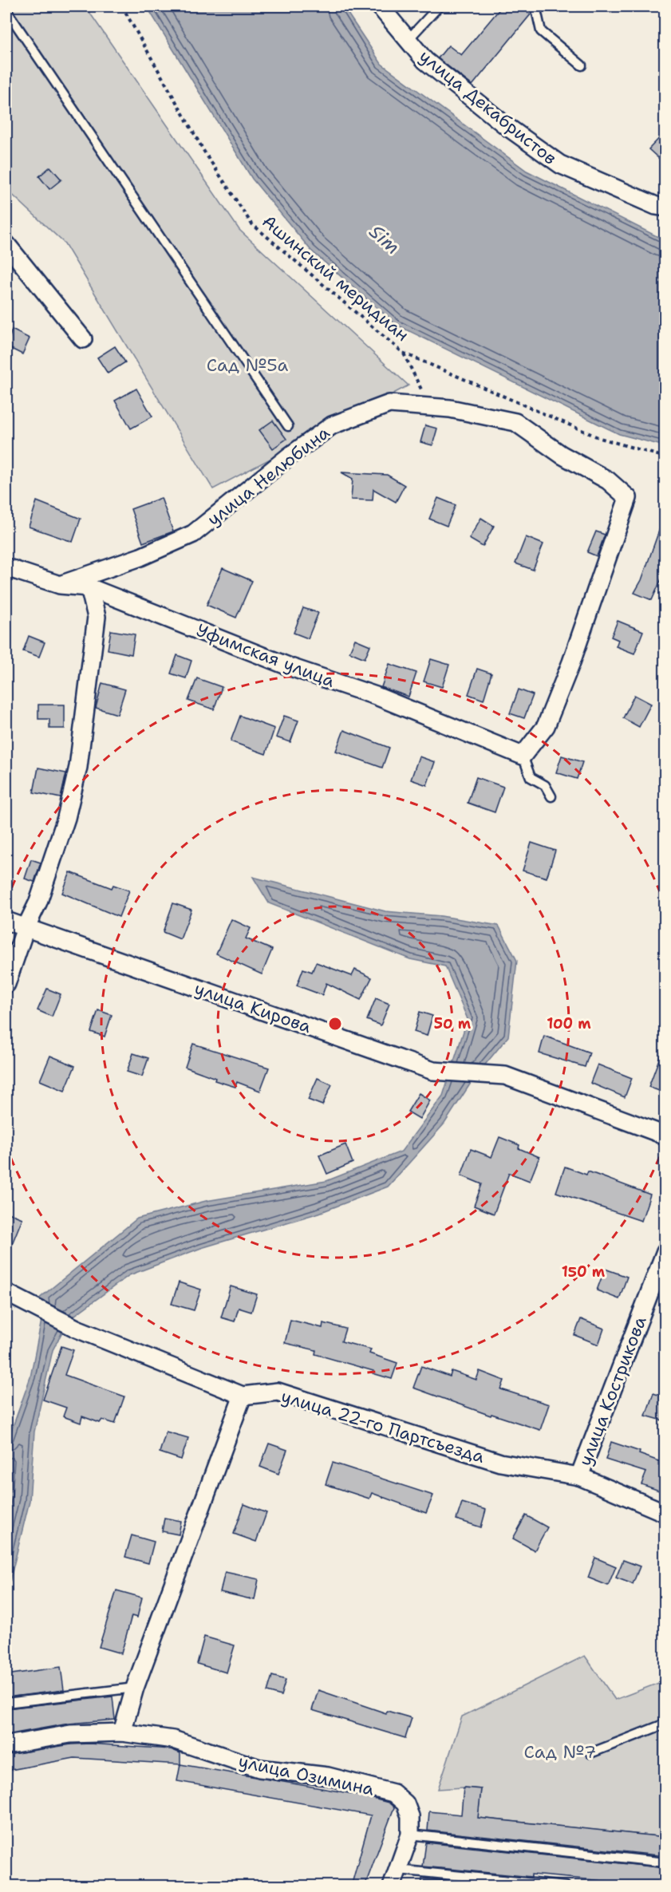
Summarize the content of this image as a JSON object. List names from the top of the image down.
{
  "streets": {
    "street": [
      "улица Декабристов",
      "улица Нелюбина",
      "Уфимская улица",
      "улица Кирова",
      "улица Кострикова",
      "улица 22-го Партсъезда",
      "улица Озимина"
    ],
    "path": ["Ашинский меридиан"]
  },
  "crossings": [
    ["улица Нелюбина", "Уфимская улица"],
    ["улица Кострикова", "улица 22-го Партсъезда"]
  ],
  "water": ["Sim"],
  "parks": ["Сад №5а", "Сад №7"],
  "rings": ["50 m", "100 m", "150 m"]
}
